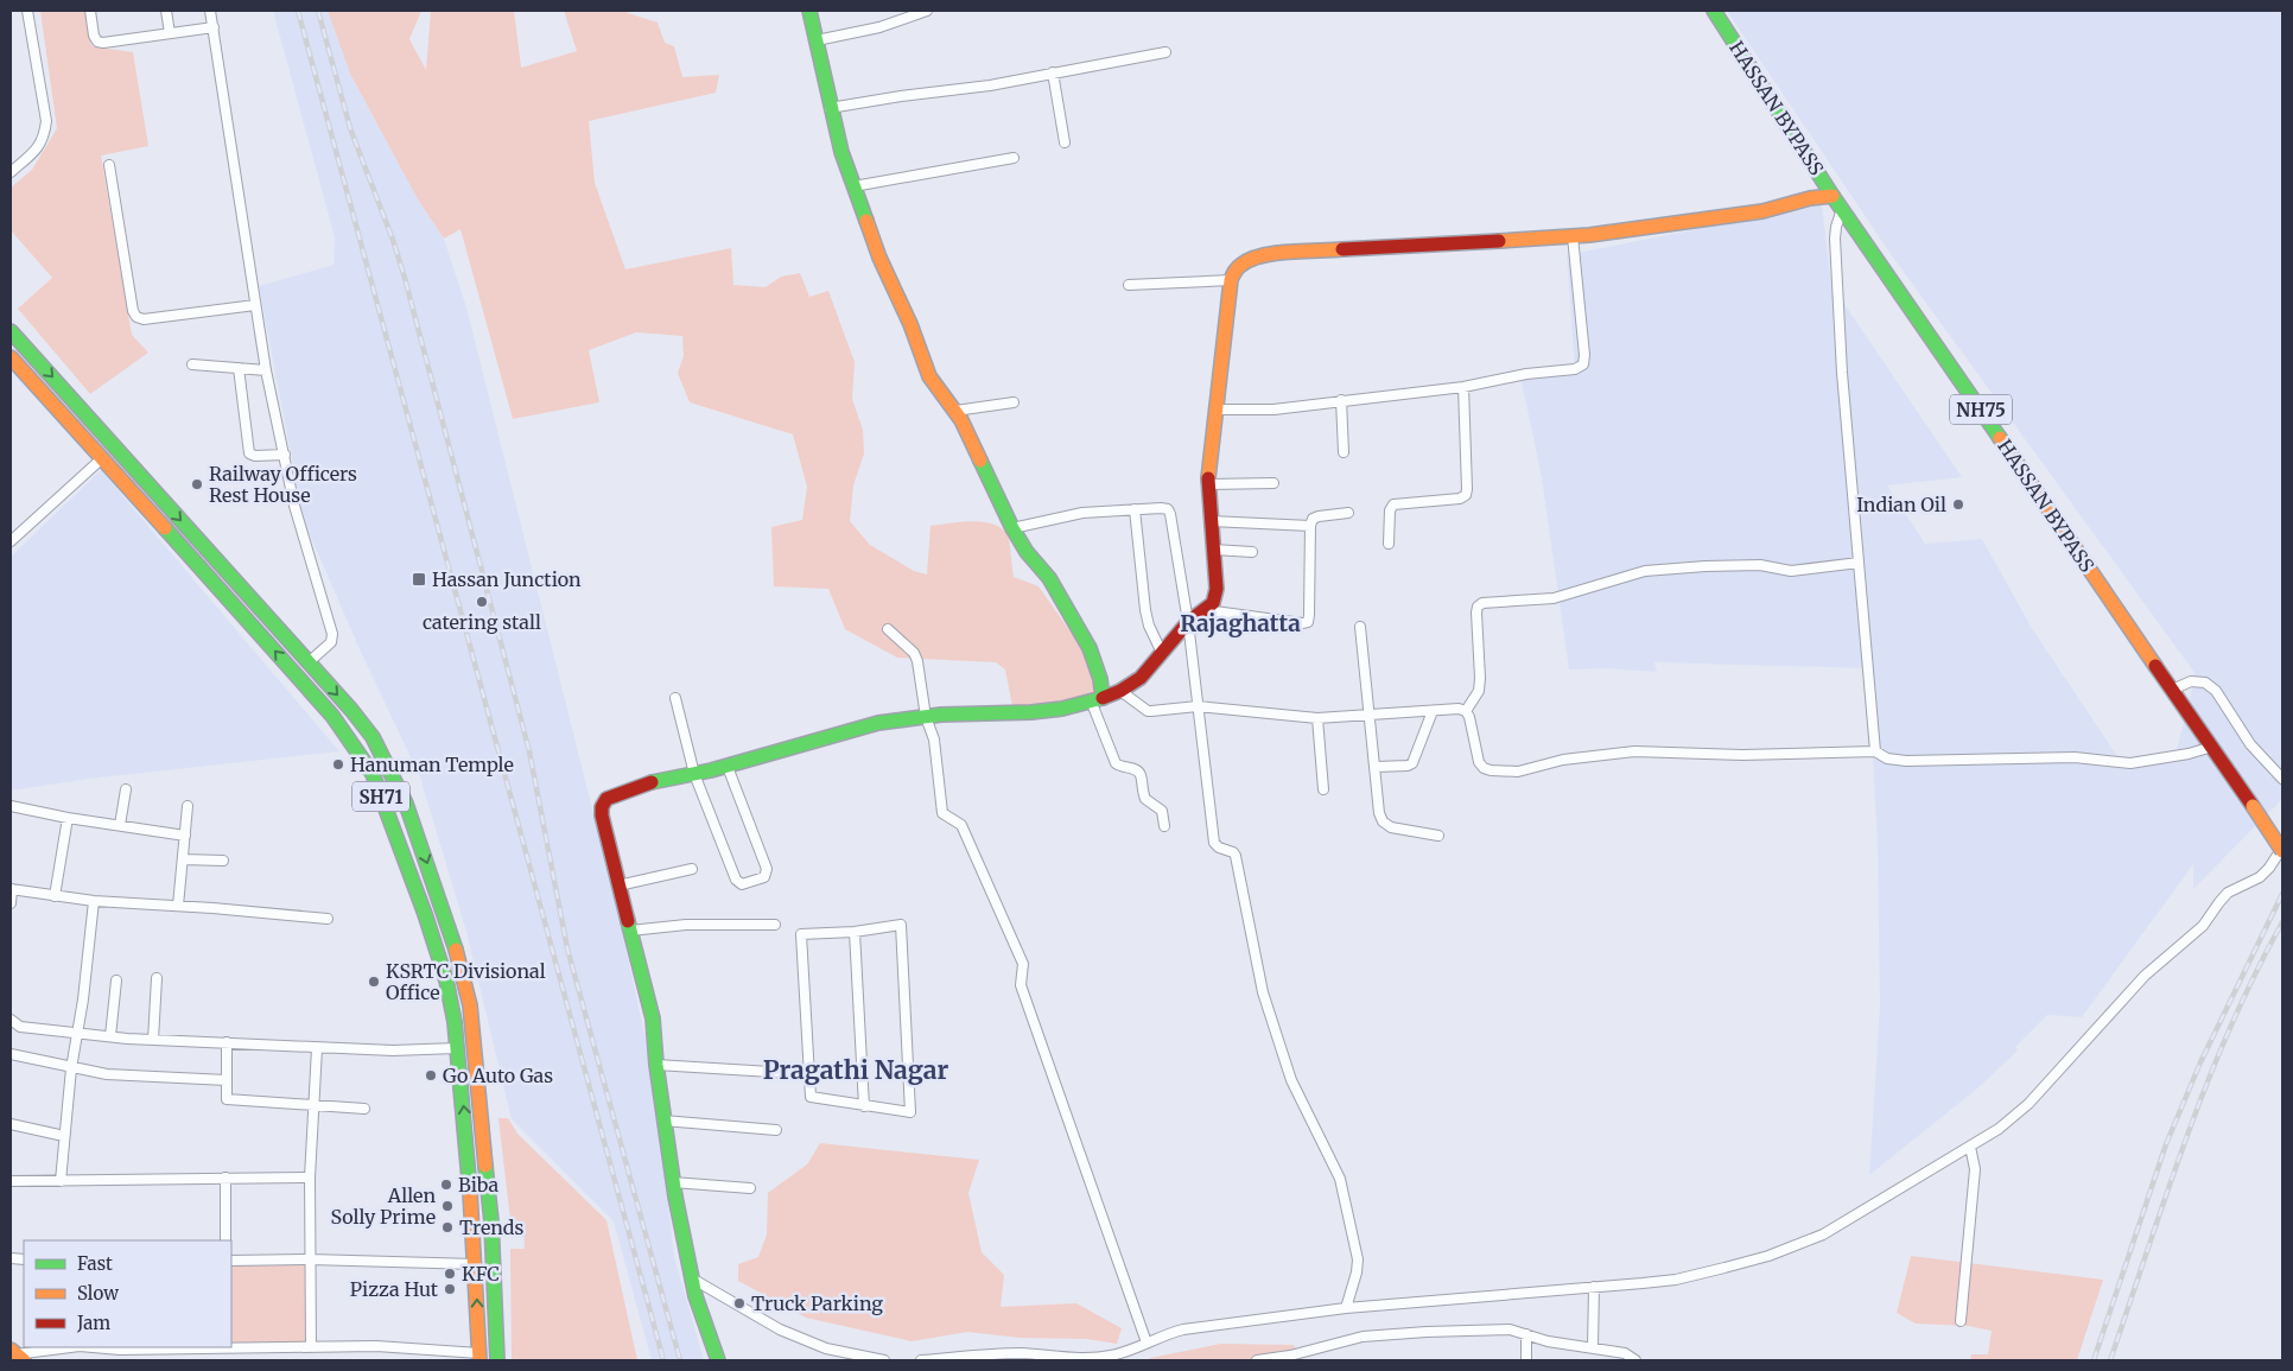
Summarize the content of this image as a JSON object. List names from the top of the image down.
{
  "streets": {
    "main road": ["HASSAN BYPASS", "NH75", "SH71"]
  },
  "districts": ["Rajaghatta", "Pragathi Nagar"],
  "places": {
    "other": [
      "Railway Officers Rest House",
      "Indian Oil",
      "catering stall",
      "Hanuman Temple",
      "KSRTC Divisional Office",
      "Go Auto Gas",
      "Biba",
      "Allen Solly Prime",
      "Trends",
      "KFC",
      "Pizza Hut",
      "Truck Parking"
    ],
    "transit": ["Hassan Junction"]
  },
  "legend": ["Fast", "Slow", "Jam"]
}
